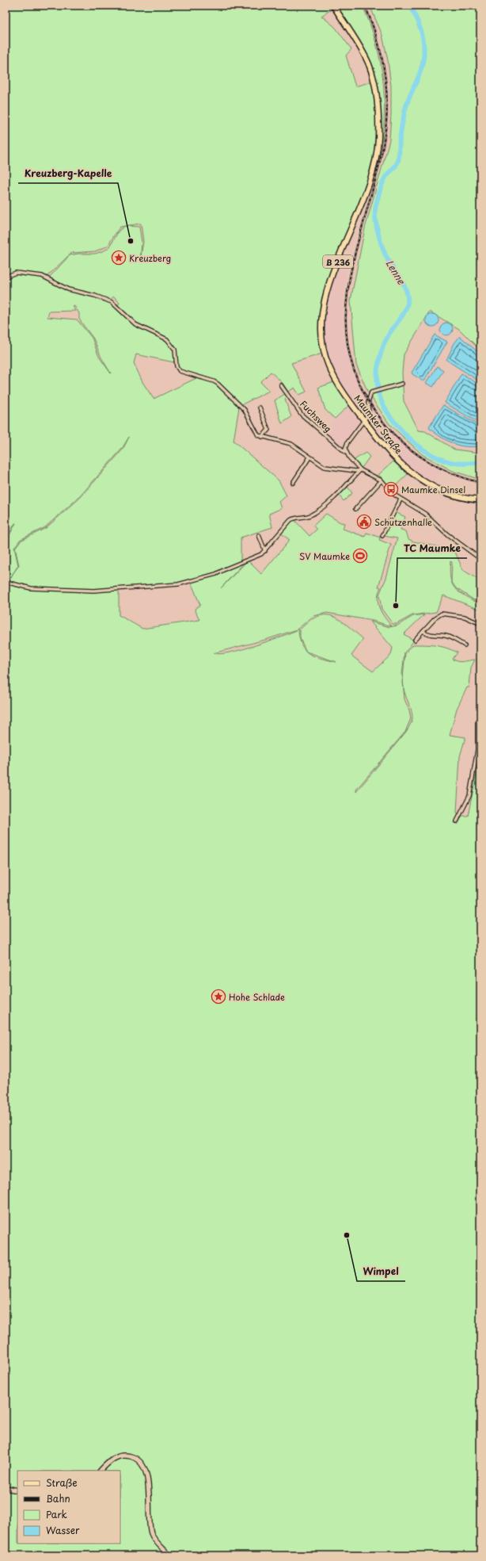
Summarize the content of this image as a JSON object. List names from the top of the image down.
{
  "streets": {
    "main road": ["B 236", "Maumker Straße"],
    "street": ["Fuchsweg"]
  },
  "water": ["Lenne"],
  "places": {
    "other": ["Kreuzberg-Kapelle", "TC Maumke", "Wimpel"],
    "place": ["Kreuzberg", "Hohe Schlade"],
    "bus stop": ["Maumke Dinsel"],
    "public building": ["Schützenhalle"],
    "sports": ["SV Maumke"]
  },
  "legend": [
    "Straße",
    "Bahn",
    "Park",
    "Wasser"
  ]
}
